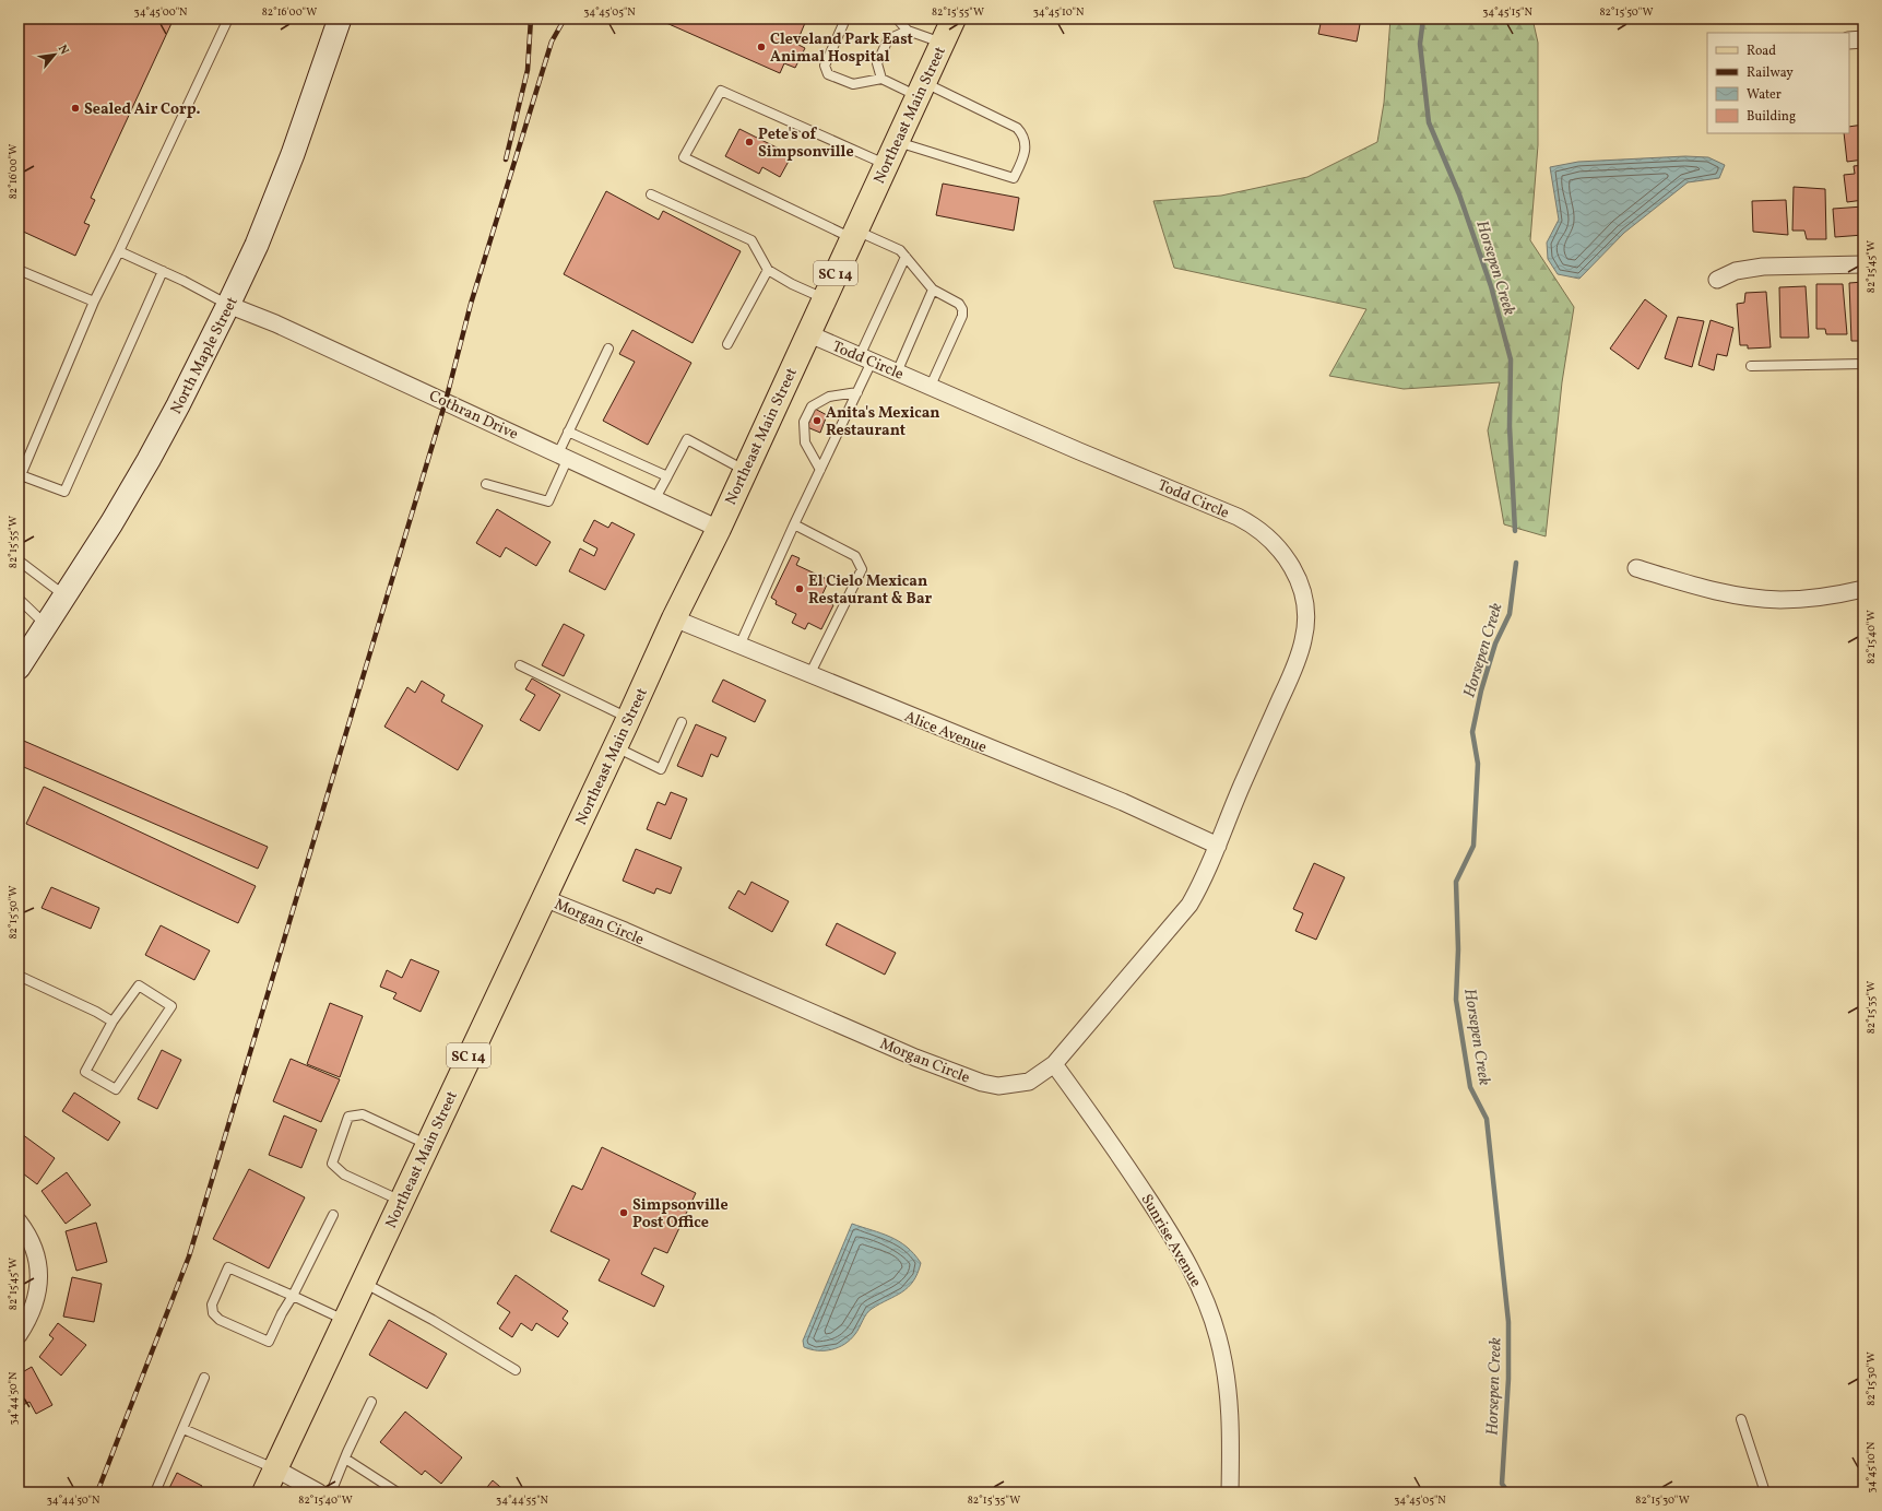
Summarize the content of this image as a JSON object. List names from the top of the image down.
{
  "streets": {
    "main road": ["Northeast Main Street", "SC 14"],
    "street": [
      "North Maple Street",
      "Todd Circle",
      "Cothran Drive",
      "Alice Avenue",
      "Morgan Circle",
      "Sunrise Avenue"
    ]
  },
  "crossings": [
    ["Northeast Main Street", "Todd Circle"],
    ["Northeast Main Street", "Cothran Drive"],
    ["Northeast Main Street", "Alice Avenue"],
    ["Northeast Main Street", "Morgan Circle"],
    ["North Maple Street", "Cothran Drive"],
    ["Todd Circle", "Alice Avenue"],
    ["Todd Circle", "Morgan Circle"],
    ["Alice Avenue", "Morgan Circle"],
    ["Morgan Circle", "Sunrise Avenue"]
  ],
  "water": ["Horsepen Creek"],
  "places": [
    "Cleveland Park East Animal Hospital",
    "Sealed Air Corp.",
    "Pete's of Simpsonville",
    "Anita's Mexican Restaurant",
    "El Cielo Mexican Restaurant & Bar",
    "Simpsonville Post Office"
  ],
  "legend": [
    "Road",
    "Railway",
    "Water",
    "Building"
  ],
  "north": "top right",
  "coordinates": [
    "34°45'00\"N",
    "82°16'00\"W",
    "34°45'05\"N",
    "82°15'55\"W",
    "34°45'10\"N",
    "34°45'15\"N",
    "82°15'50\"W",
    "82°15'45\"W",
    "82°15'40\"W",
    "82°15'35\"W",
    "82°15'30\"W",
    "34°44'50\"N",
    "34°44'55\"N"
  ]
}
